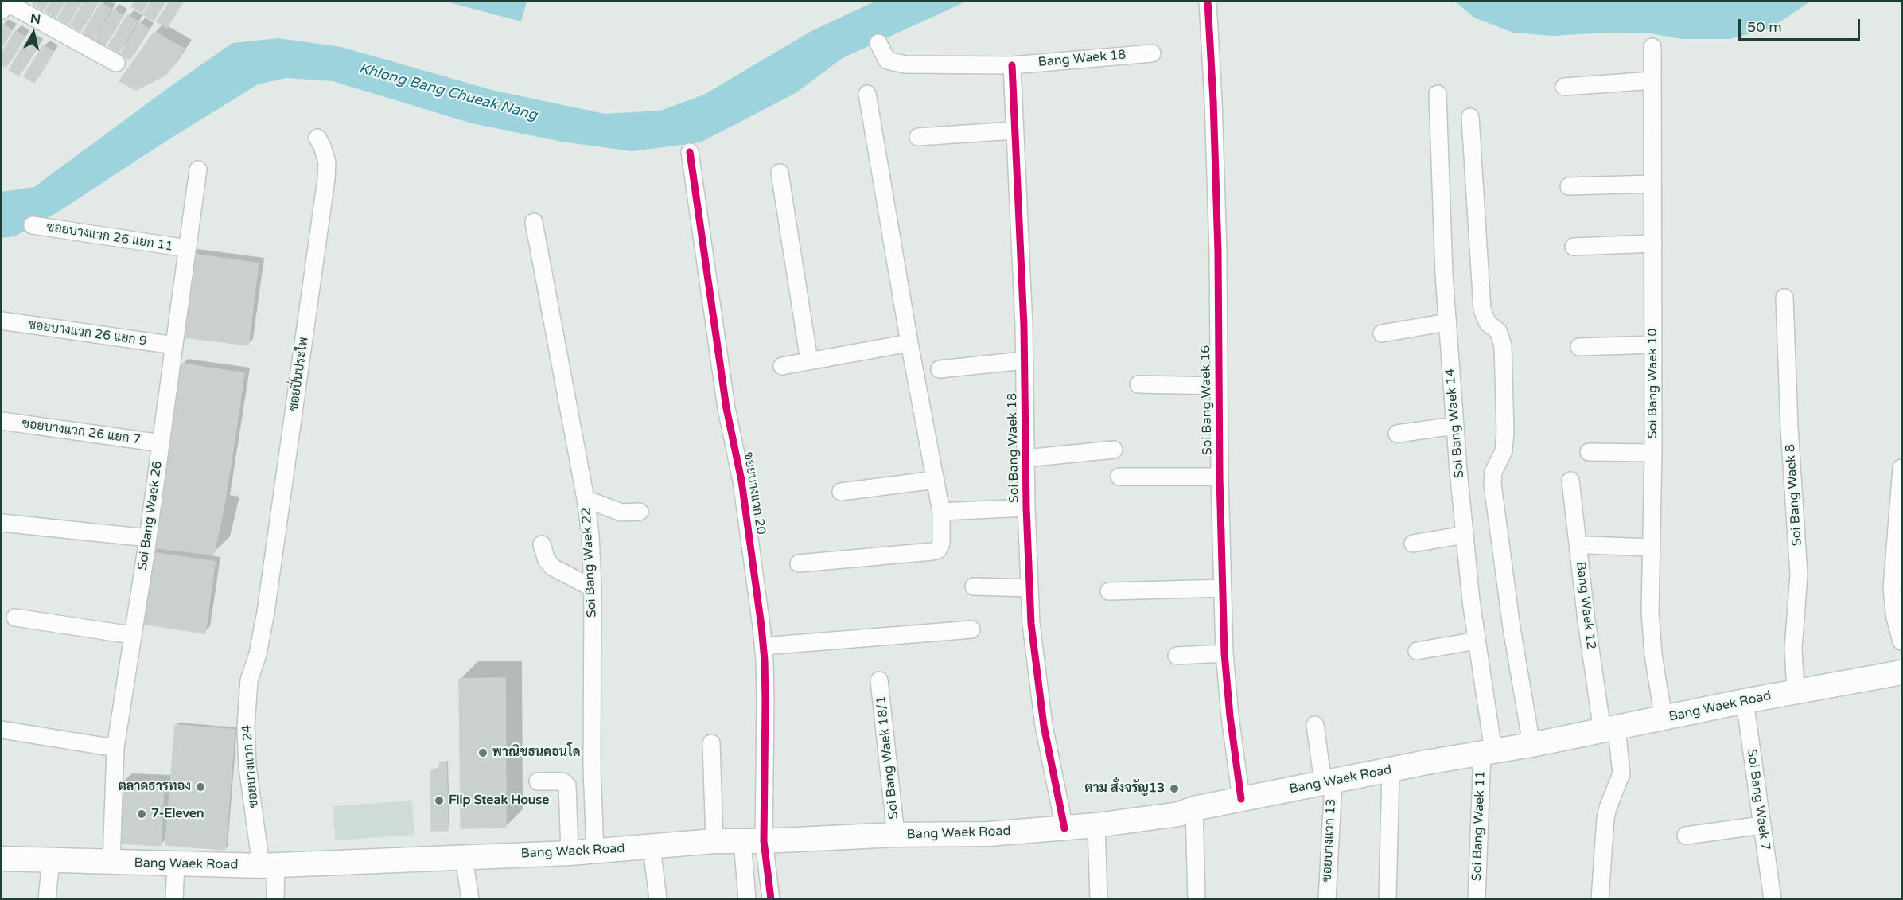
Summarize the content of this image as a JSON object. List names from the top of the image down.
{
  "streets": {
    "main road": ["Bang Waek Road"],
    "street": [
      "Bang Waek 18",
      "ซอยบางแวก 26 แยก 11",
      "ซอยบางแวก 26 แยก 9",
      "ซอยปิ่นประไพ",
      "Soi Bang Waek 10",
      "Soi Bang Waek 16",
      "Soi Bang Waek 14",
      "ซอยบางแวก 26 แยก 7",
      "Soi Bang Waek 18",
      "ซอยบางแวก 20",
      "Soi Bang Waek 8",
      "Soi Bang Waek 26",
      "Soi Bang Waek 22",
      "Bang Waek 12",
      "Soi Bang Waek 18/1",
      "ซอยบางแวก 24",
      "Soi Bang Waek 7",
      "Soi Bang Waek 11",
      "ซอยบางแวก 13"
    ]
  },
  "crossings": [
    ["Bang Waek 18", "Soi Bang Waek 18"],
    ["ซอยบางแวก 26 แยก 11", "Soi Bang Waek 26"],
    ["ซอยบางแวก 26 แยก 9", "Soi Bang Waek 26"],
    ["ซอยปิ่นประไพ", "ซอยบางแวก 24"],
    ["Soi Bang Waek 10", "Bang Waek Road"],
    ["Soi Bang Waek 16", "Bang Waek Road"],
    ["Soi Bang Waek 14", "Bang Waek Road"],
    ["Soi Bang Waek 14", "Soi Bang Waek 11"],
    ["ซอยบางแวก 26 แยก 7", "Soi Bang Waek 26"],
    ["Soi Bang Waek 18", "Bang Waek Road"],
    ["ซอยบางแวก 20", "Bang Waek Road"],
    ["Soi Bang Waek 8", "Bang Waek Road"],
    ["Soi Bang Waek 26", "Bang Waek Road"],
    ["Soi Bang Waek 22", "Bang Waek Road"],
    ["Bang Waek 12", "Bang Waek Road"],
    ["Bang Waek Road", "Soi Bang Waek 18/1"],
    ["Bang Waek Road", "ซอยบางแวก 24"],
    ["Bang Waek Road", "Soi Bang Waek 7"],
    ["Bang Waek Road", "Soi Bang Waek 11"],
    ["Bang Waek Road", "ซอยบางแวก 13"]
  ],
  "water": ["Khlong Bang Chueak Nang"],
  "places": [
    "พาณิชธนคอนโด",
    "ตลาดธารทอง",
    "ตาม สั่งจรัญ13",
    "Flip Steak House",
    "7-Eleven"
  ],
  "scale_bar": "50 m",
  "north": "top"
}
